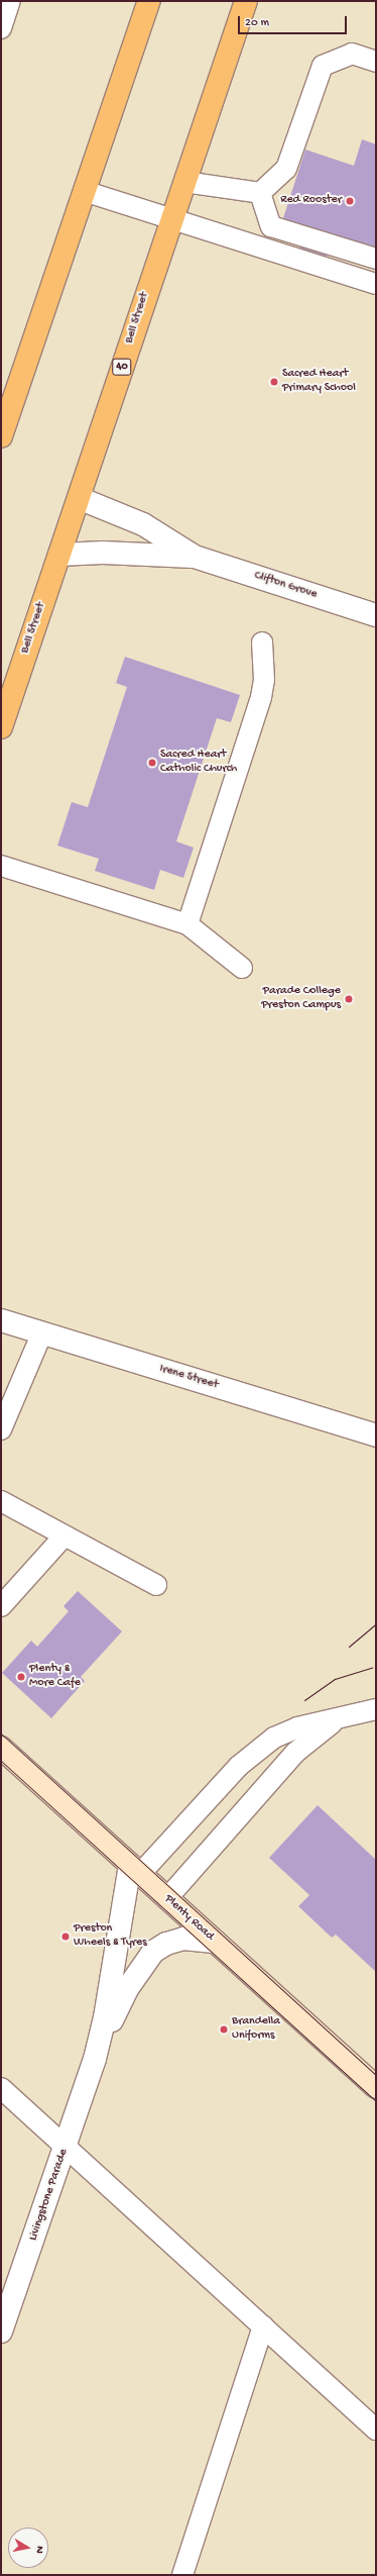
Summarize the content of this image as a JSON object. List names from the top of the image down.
{
  "streets": {
    "highway": ["Bell Street", "40"],
    "main road": ["Plenty Road"],
    "street": ["Clifton Grove", "Irene Street", "Livingstone Parade"]
  },
  "crossings": [
    ["Bell Street", "Clifton Grove"],
    ["Plenty Road", "Livingstone Parade"]
  ],
  "places": [
    "Red Rooster",
    "Sacred Heart Primary School",
    "Sacred Heart Catholic Church",
    "Parade College Preston Campus",
    "Plenty & More Cafe",
    "Preston Wheels & Tyres",
    "Brandella Uniforms"
  ],
  "scale_bar": "20 m",
  "north": "right"
}
